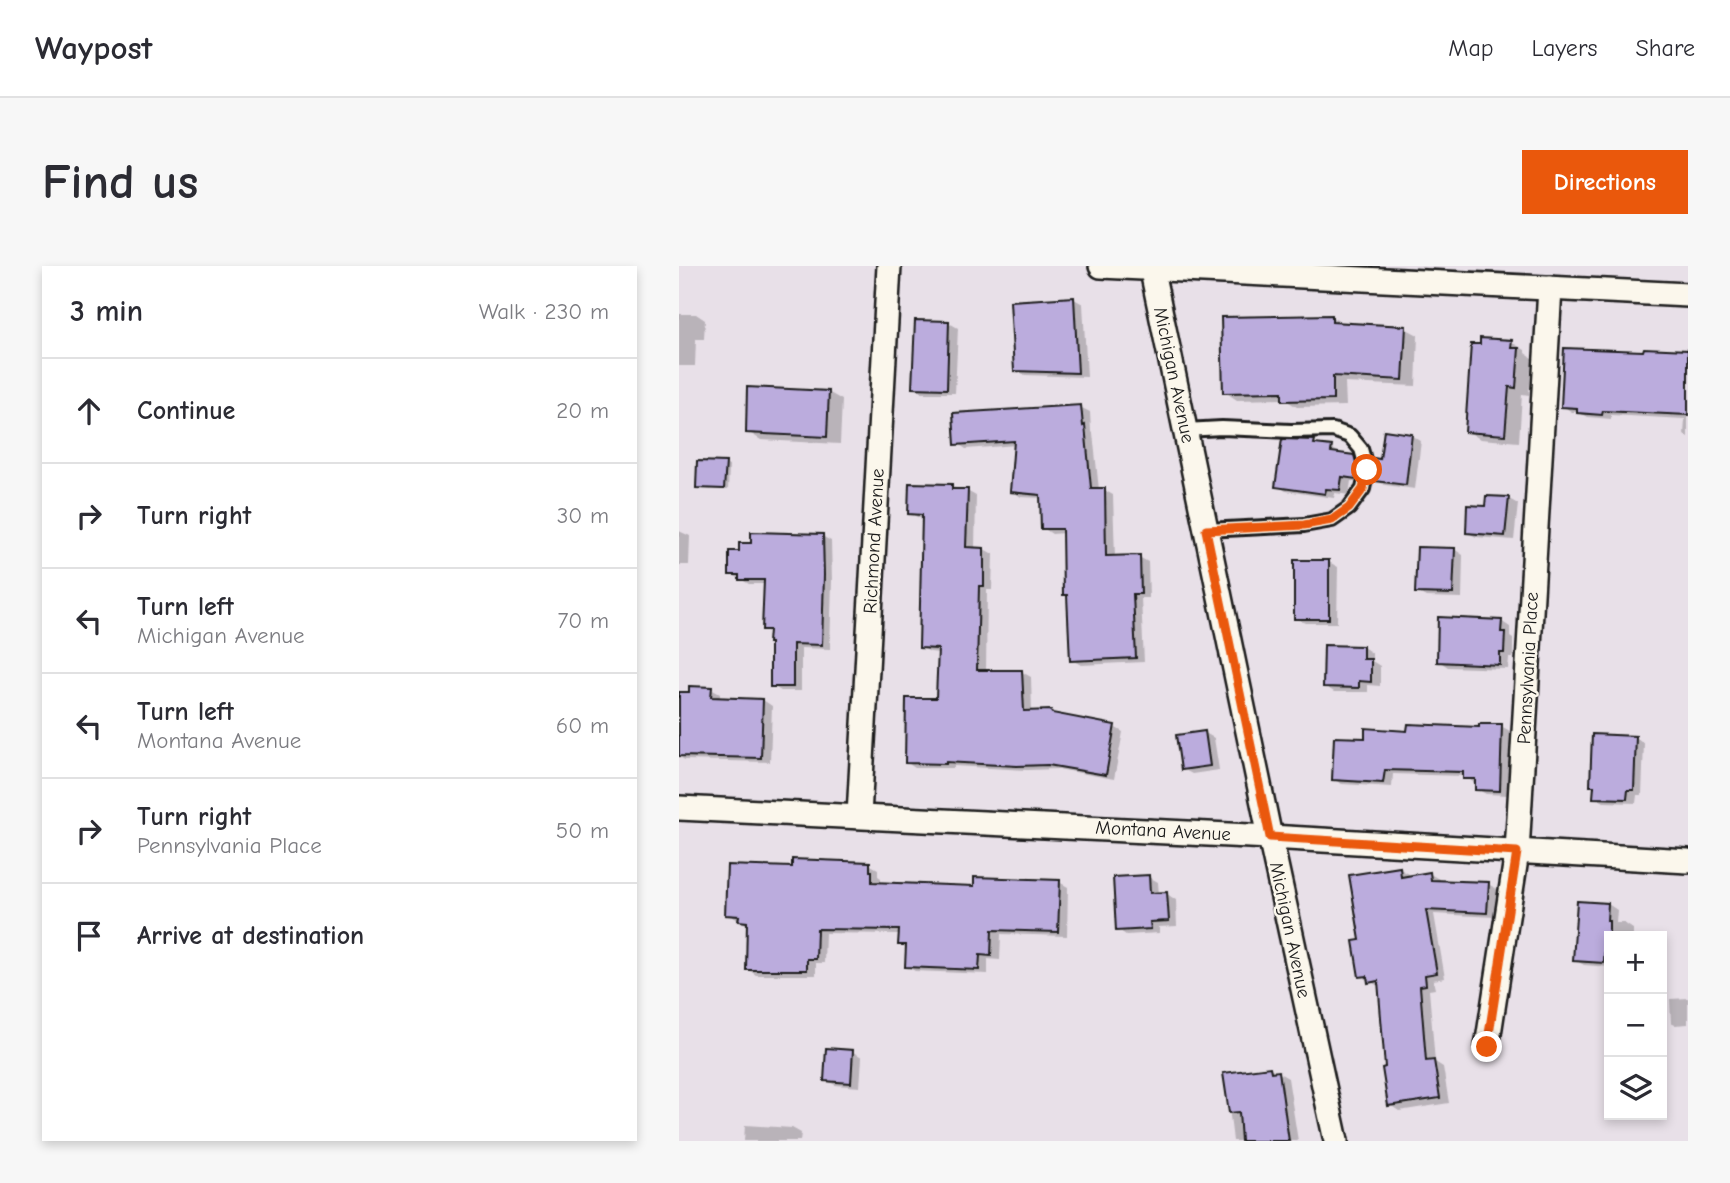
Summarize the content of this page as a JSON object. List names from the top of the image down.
{
  "streets": {
    "street": [
      "Michigan Avenue",
      "Richmond Avenue",
      "Pennsylvania Place",
      "Montana Avenue"
    ]
  },
  "crossings": [
    ["Michigan Avenue", "Montana Avenue"],
    ["Richmond Avenue", "Montana Avenue"],
    ["Pennsylvania Place", "Montana Avenue"]
  ],
  "page": {
    "header": "Waypost",
    "nav": ["Map", "Layers", "Share"],
    "buttons": "Directions",
    "title": "Find us",
    "heading": ["3 min", "Walk · 230 m"],
    "list": [
      ["Continue", "20 m"],
      ["Turn right", "30 m"],
      ["Turn left", "Michigan Avenue", "70 m"],
      ["Turn left", "Montana Avenue", "60 m"],
      ["Turn right", "Pennsylvania Place", "50 m"],
      "Arrive at destination"
    ],
    "map_buttons": ["+", "−"]
  }
}
